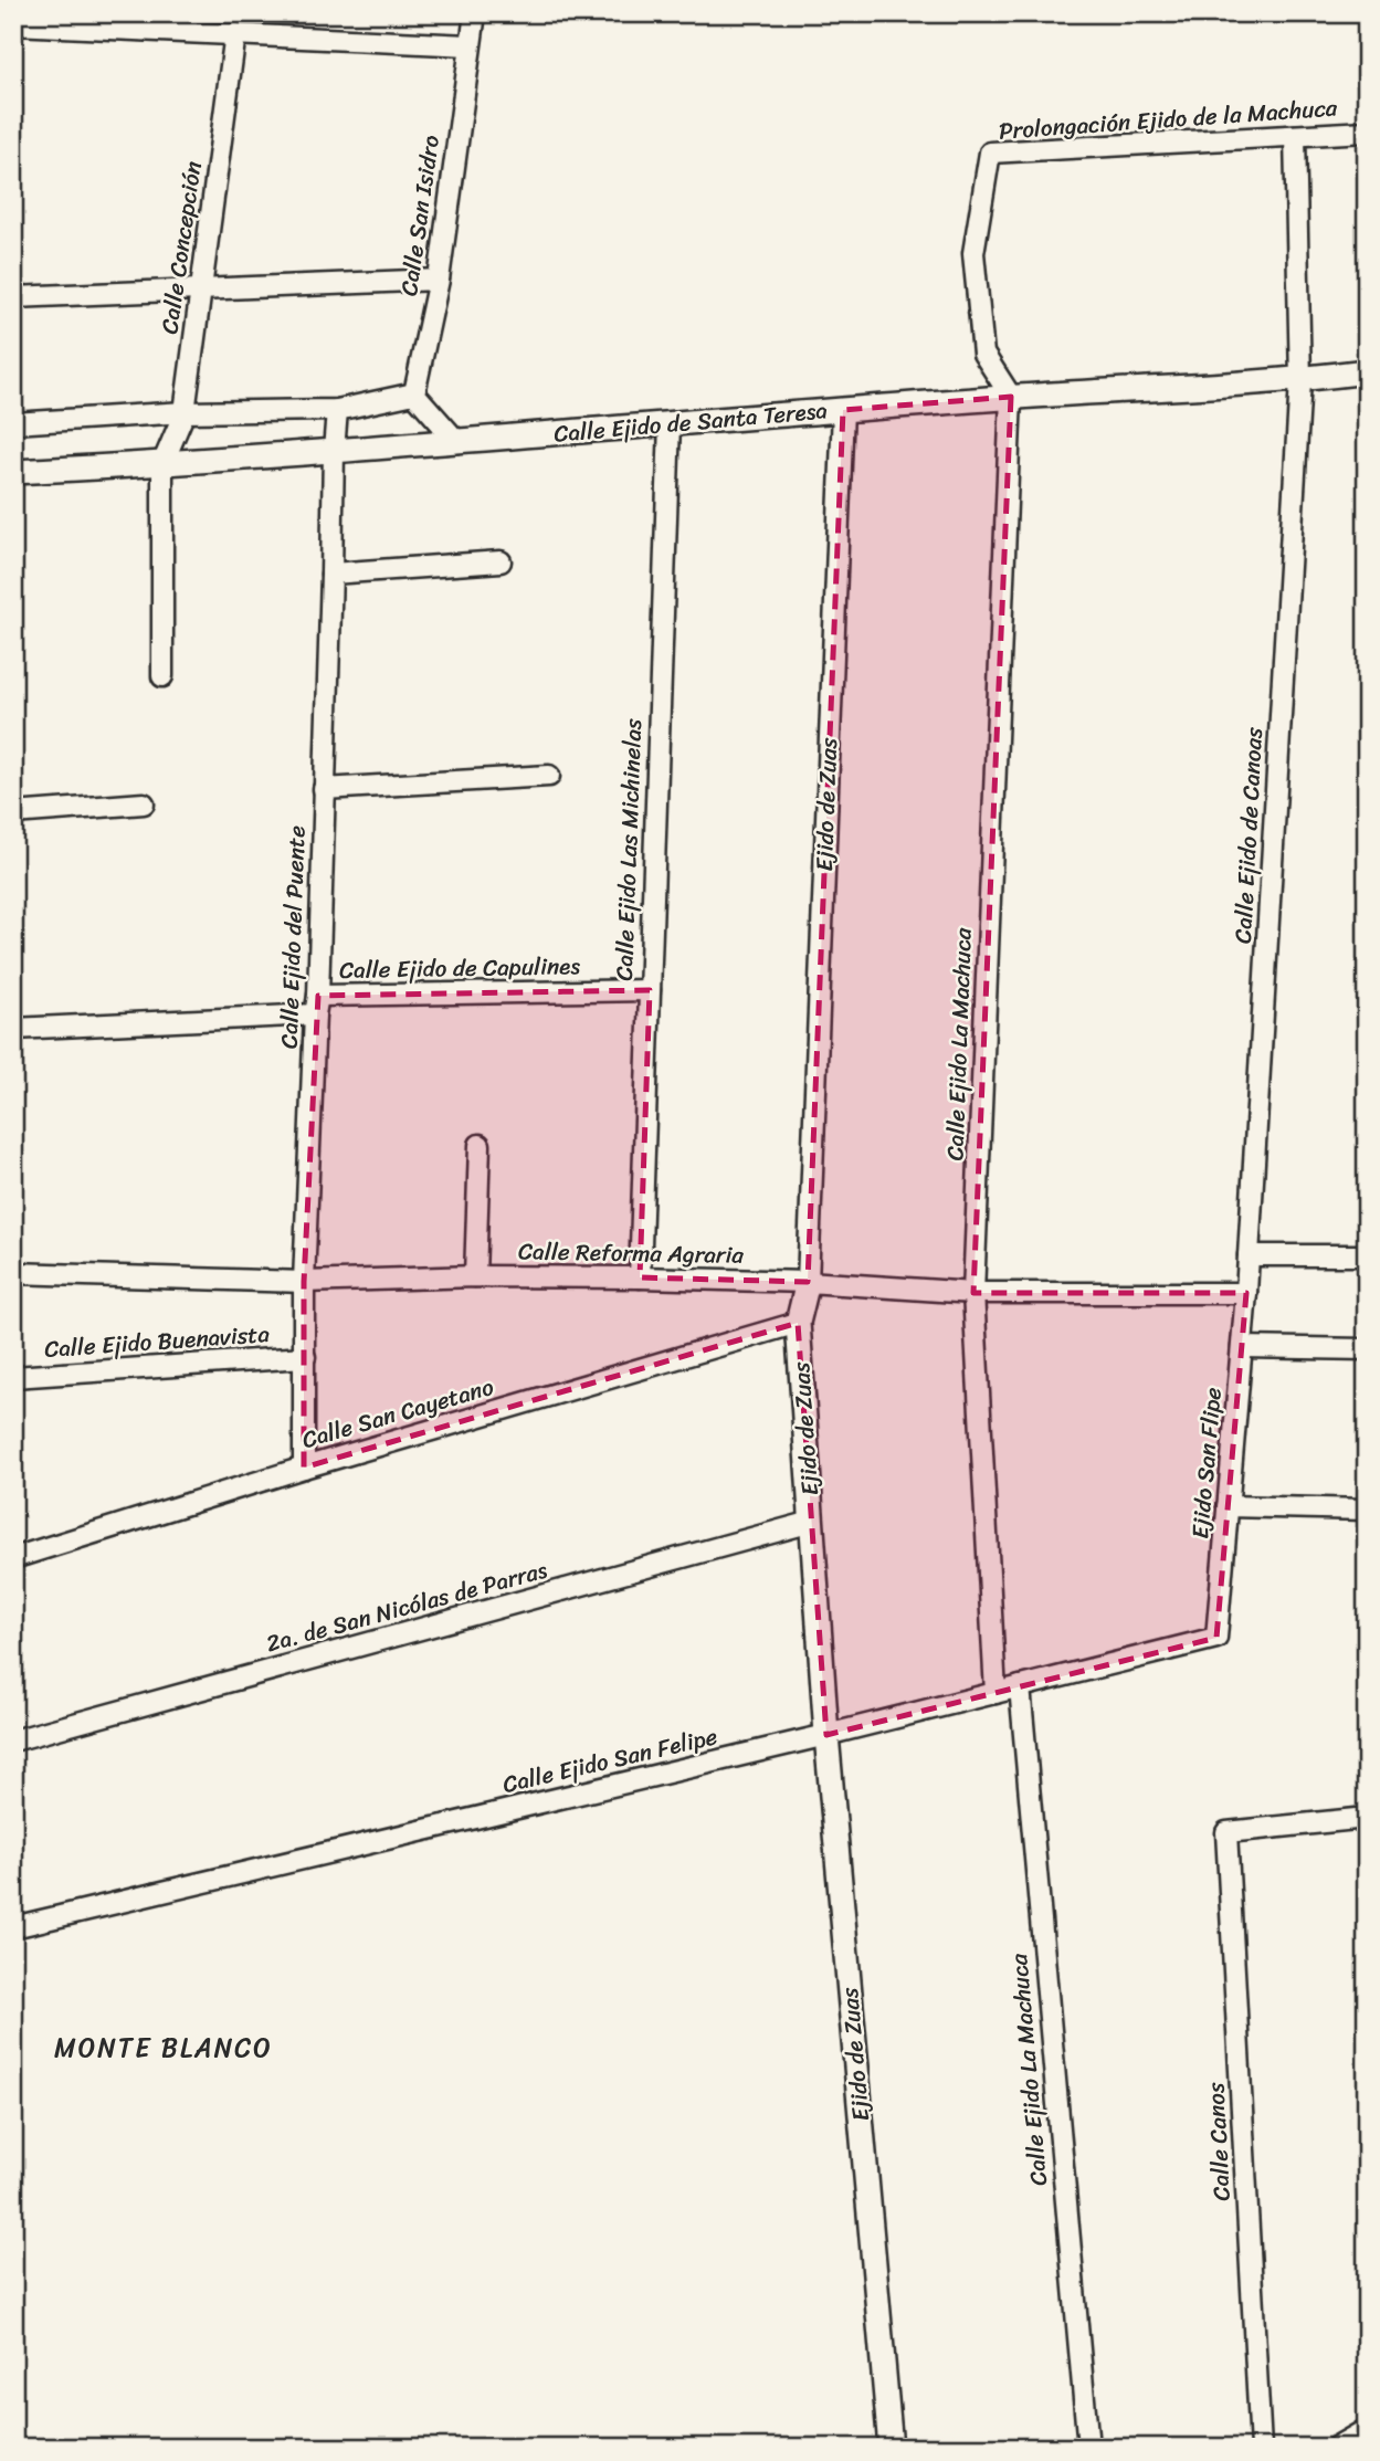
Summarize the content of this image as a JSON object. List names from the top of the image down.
{
  "streets": {
    "street": [
      "Prolongación Ejido de la Machuca",
      "Calle San Isidro",
      "Calle Concepción",
      "Calle Ejido de Santa Teresa",
      "Ejido de Zuas",
      "Calle Ejido de Canoas",
      "Calle Ejido Las Michinelas",
      "Calle Ejido del Puente",
      "Calle Ejido de Capulines",
      "Calle Ejido La Machuca",
      "Calle Reforma Agraria",
      "Calle Ejido Buenavista",
      "Calle San Cayetano",
      "Ejido San Flipe",
      "2a. de San Nicólas de Parras",
      "Calle Ejido San Felipe",
      "Calle Canos"
    ]
  },
  "crossings": [
    ["Prolongación Ejido de la Machuca", "Calle Ejido de Santa Teresa"],
    ["Prolongación Ejido de la Machuca", "Calle Ejido de Canoas"],
    ["Prolongación Ejido de la Machuca", "Calle Ejido La Machuca"],
    ["Calle Concepción", "Calle Ejido de Santa Teresa"],
    ["Calle Ejido de Santa Teresa", "Ejido de Zuas"],
    ["Calle Ejido de Santa Teresa", "Calle Ejido de Canoas"],
    ["Calle Ejido de Santa Teresa", "Calle Ejido Las Michinelas"],
    ["Calle Ejido de Santa Teresa", "Calle Ejido del Puente"],
    ["Calle Ejido de Santa Teresa", "Calle Ejido La Machuca"],
    ["Ejido de Zuas", "Calle Reforma Agraria"],
    ["Ejido de Zuas", "Calle San Cayetano"],
    ["Ejido de Zuas", "2a. de San Nicólas de Parras"],
    ["Ejido de Zuas", "Calle Ejido San Felipe"],
    ["Calle Ejido de Canoas", "Calle Reforma Agraria"],
    ["Calle Ejido de Canoas", "Ejido San Flipe"],
    ["Calle Ejido Las Michinelas", "Calle Ejido de Capulines"],
    ["Calle Ejido Las Michinelas", "Calle Reforma Agraria"],
    ["Calle Ejido del Puente", "Calle Ejido de Capulines"],
    ["Calle Ejido del Puente", "Calle Reforma Agraria"],
    ["Calle Ejido del Puente", "Calle Ejido Buenavista"],
    ["Calle Ejido del Puente", "Calle San Cayetano"],
    ["Calle Ejido La Machuca", "Calle Reforma Agraria"],
    ["Calle Ejido La Machuca", "Calle Ejido San Felipe"],
    ["Calle Reforma Agraria", "Ejido San Flipe"],
    ["Ejido San Flipe", "Calle Ejido San Felipe"]
  ],
  "districts": ["MONTE BLANCO"]
}
